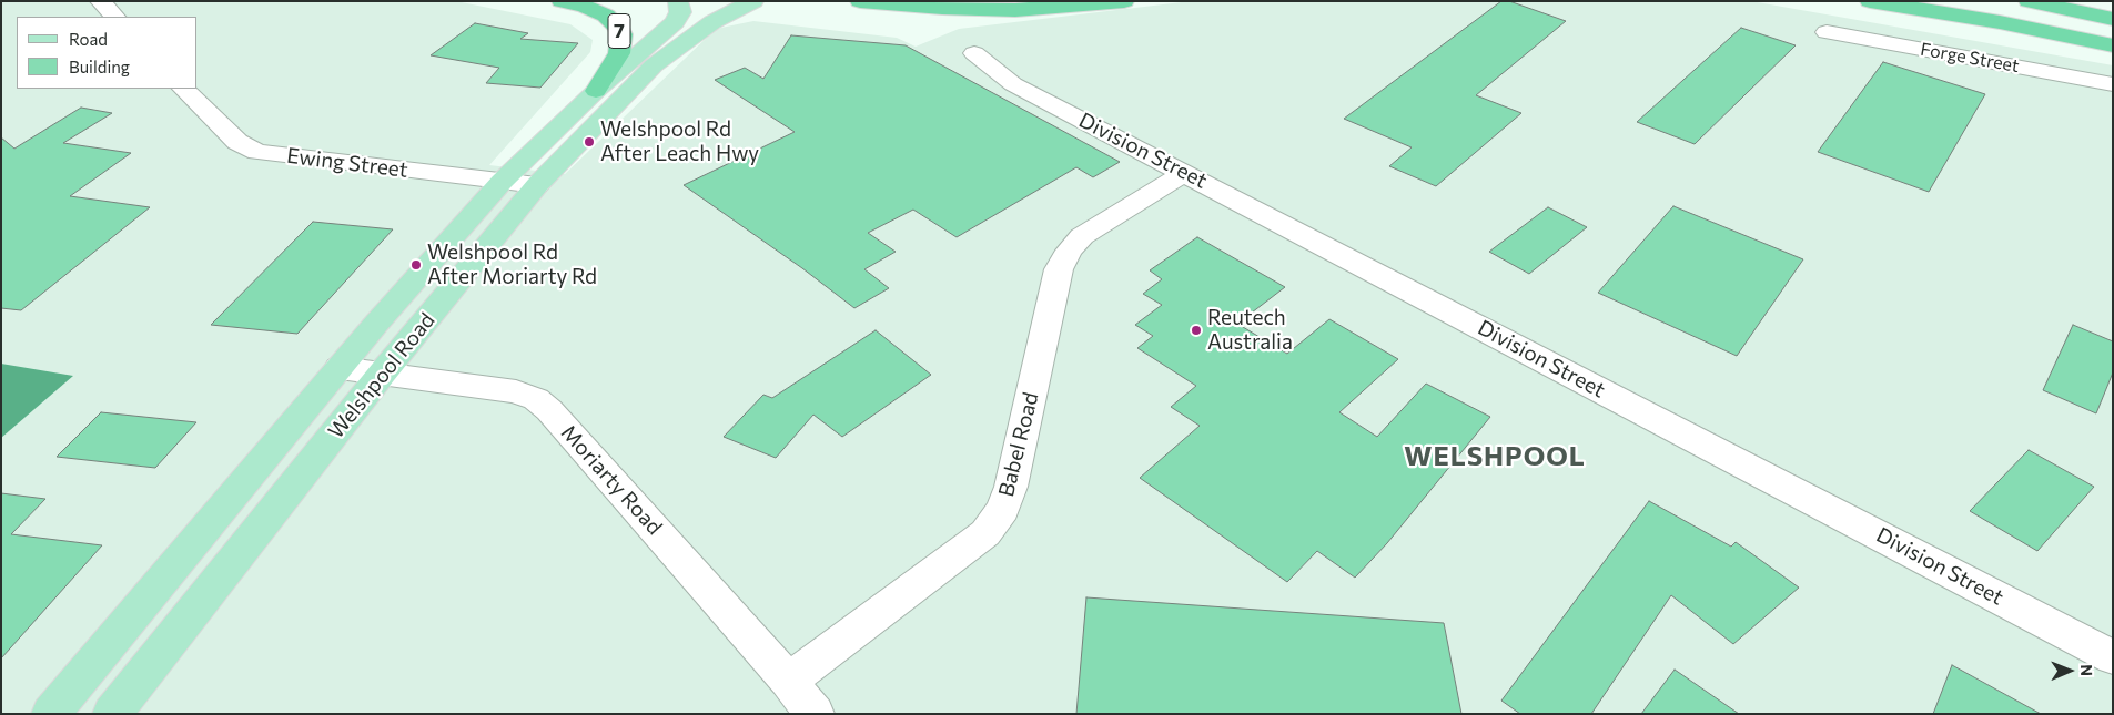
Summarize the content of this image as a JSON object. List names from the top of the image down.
{
  "streets": {
    "highway": ["7"],
    "main road": ["Welshpool Road"],
    "street": [
      "Forge Street",
      "Division Street",
      "Ewing Street",
      "Babel Road",
      "Moriarty Road"
    ]
  },
  "crossings": [
    ["7", "Welshpool Road"],
    ["Division Street", "Babel Road"],
    ["Ewing Street", "Welshpool Road"],
    ["Welshpool Road", "Moriarty Road"],
    ["Babel Road", "Moriarty Road"]
  ],
  "districts": ["WELSHPOOL"],
  "places": ["Welshpool Rd After Leach Hwy", "Welshpool Rd After Moriarty Rd", "Reutech Australia"],
  "legend": ["Road", "Building"],
  "north": "right"
}
